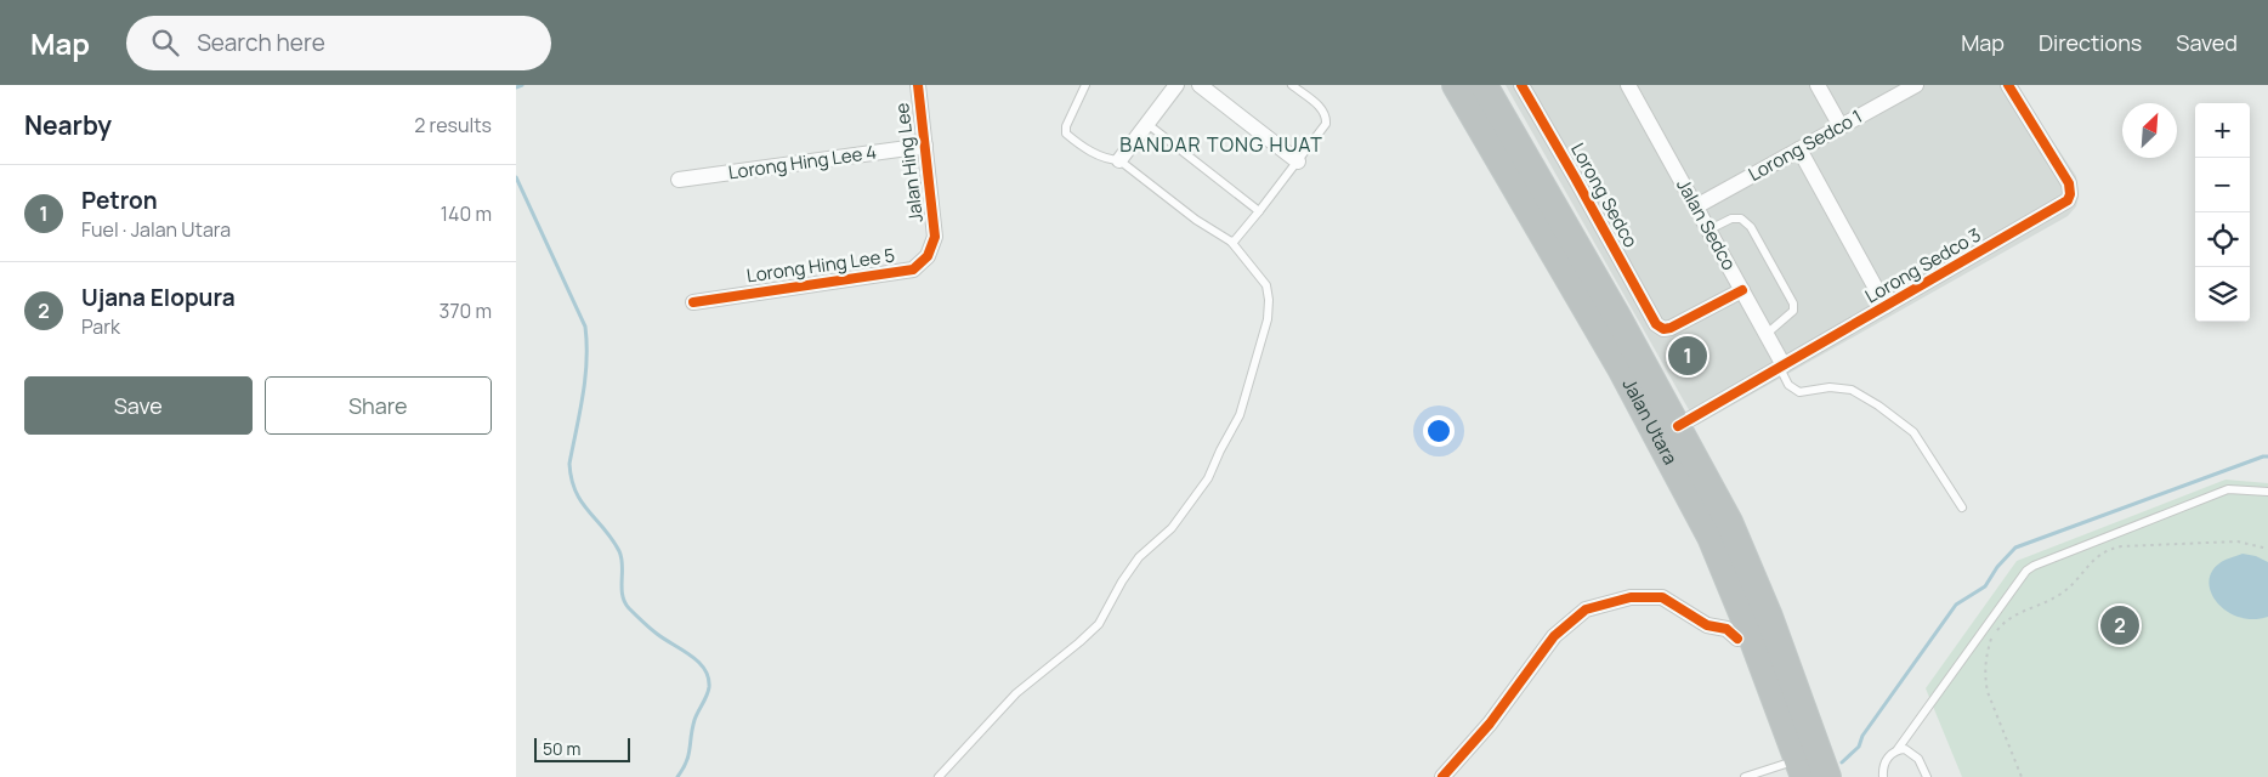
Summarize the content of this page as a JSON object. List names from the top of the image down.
{
  "streets": {
    "highway": ["Jalan Utara"],
    "street": [
      "Lorong Sedco 1",
      "Lorong Hing Lee 4",
      "Jalan Hing Lee",
      "Lorong Sedco",
      "Jalan Sedco",
      "Lorong Hing Lee 5",
      "Lorong Sedco 3"
    ]
  },
  "crossings": [
    ["Lorong Sedco 1", "Jalan Sedco"],
    ["Lorong Hing Lee 4", "Jalan Hing Lee"],
    ["Jalan Hing Lee", "Lorong Hing Lee 5"],
    ["Lorong Sedco", "Jalan Sedco"],
    ["Jalan Sedco", "Lorong Sedco 3"],
    ["Lorong Sedco 3", "Jalan Utara"]
  ],
  "districts": ["BANDAR TONG HUAT"],
  "scale_bar": "50 m",
  "north": "top right",
  "page": {
    "header": "Map",
    "search": "Search here",
    "nav": ["Map", "Directions", "Saved"],
    "heading": ["Nearby", "2 results"],
    "map_buttons": ["+", "−"],
    "list": [
      {
        "mark": "1",
        "name": "Petron",
        "note": "Fuel · Jalan Utara",
        "value": "140 m"
      },
      {
        "mark": "2",
        "name": "Ujana Elopura",
        "note": "Park",
        "value": "370 m"
      }
    ],
    "pins": ["1", "2"],
    "buttons": ["Save", "Share"],
    "scale": "50 m"
  }
}
